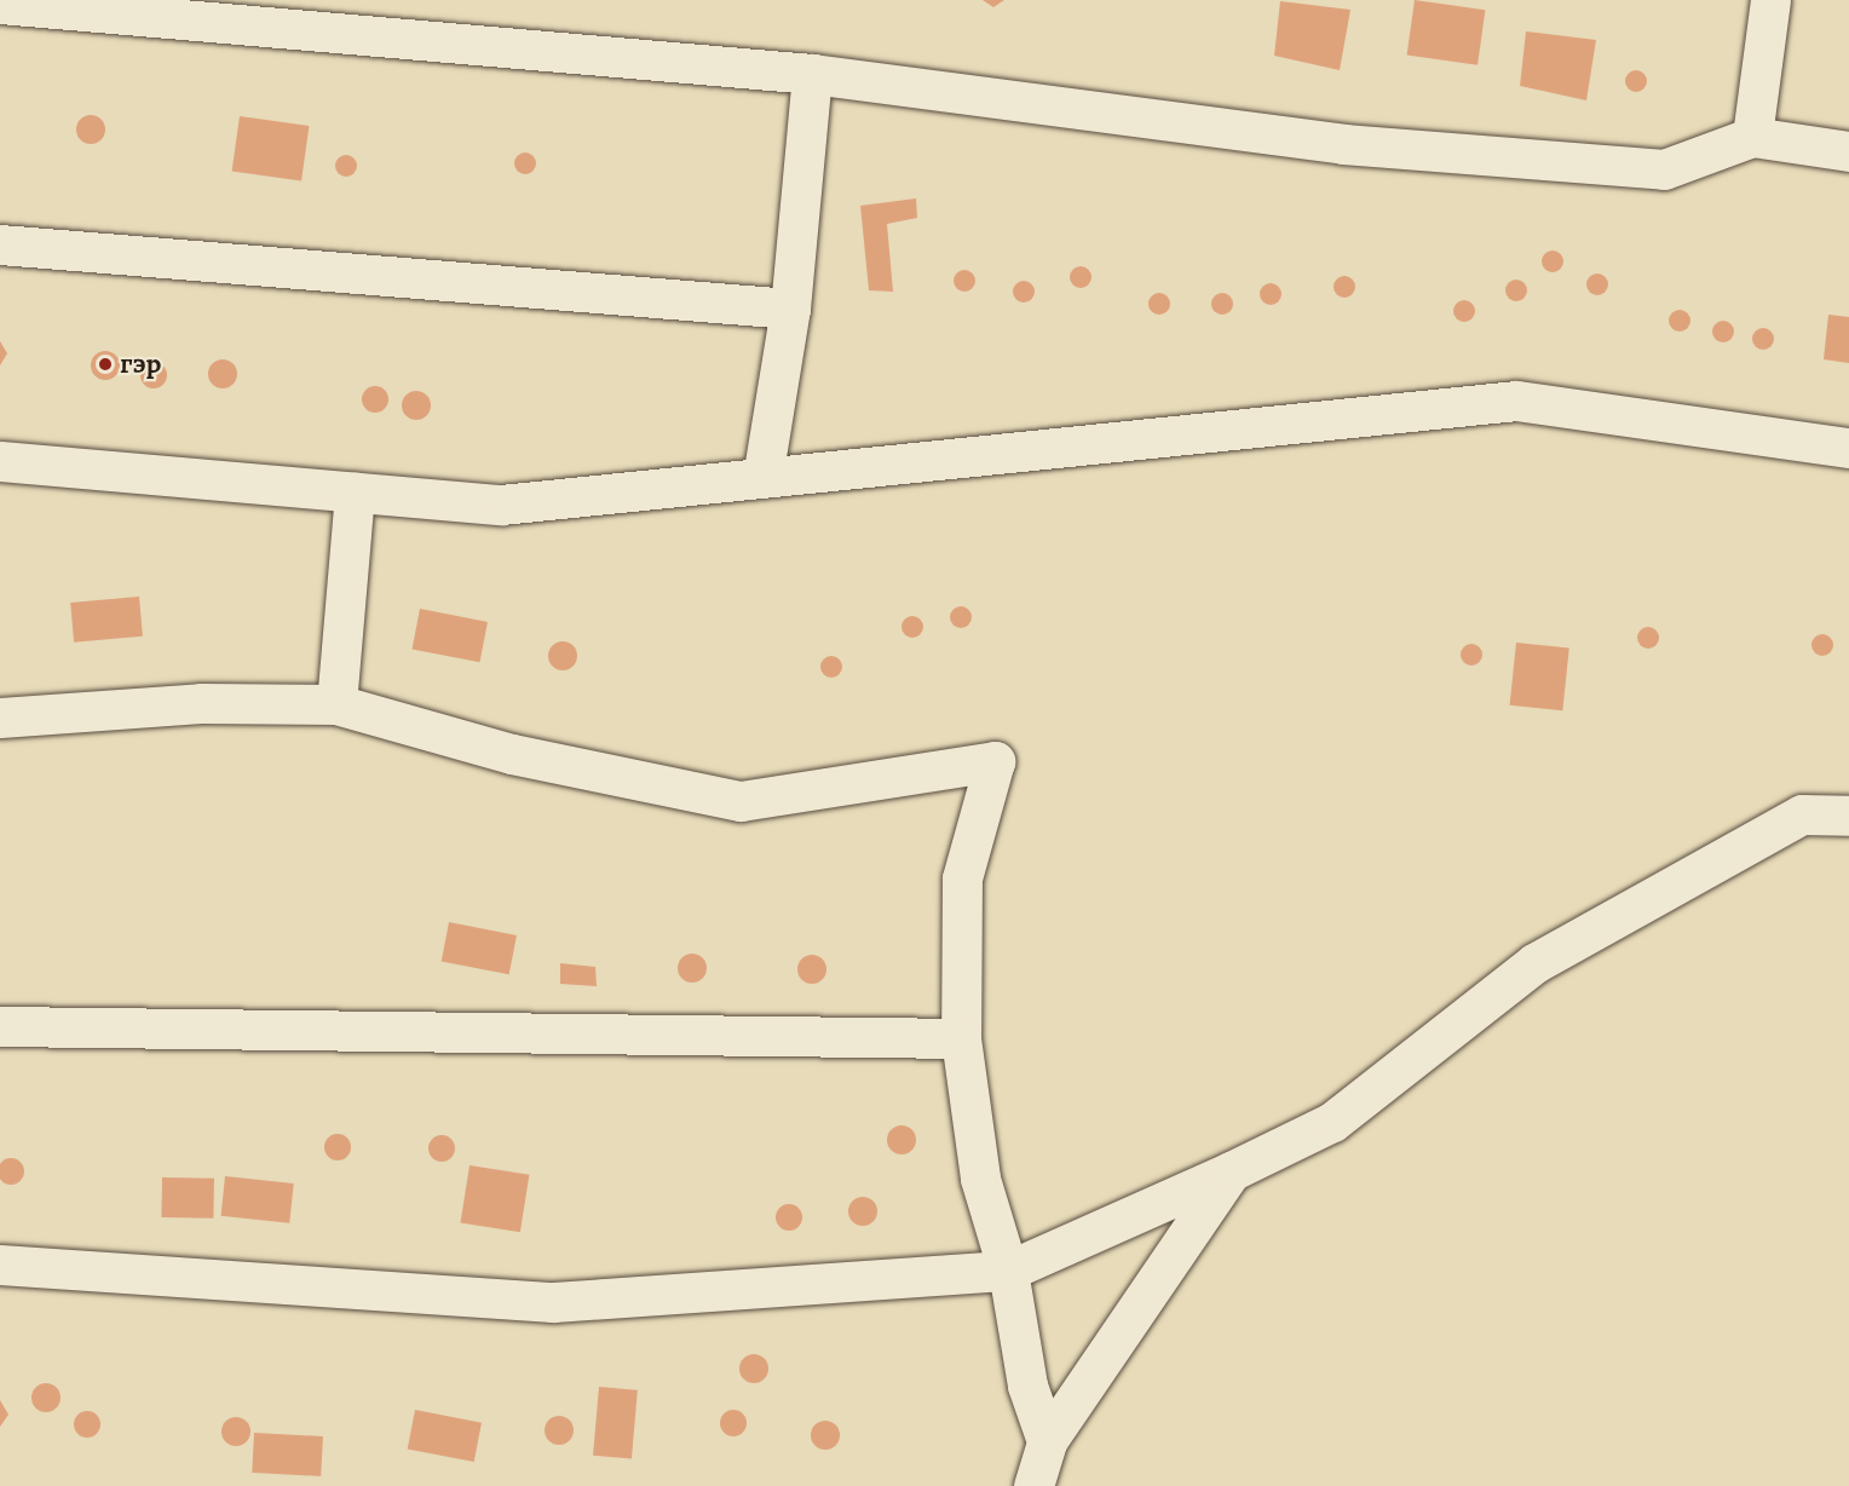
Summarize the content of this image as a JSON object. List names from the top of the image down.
{
  "places": ["гэр"]
}
